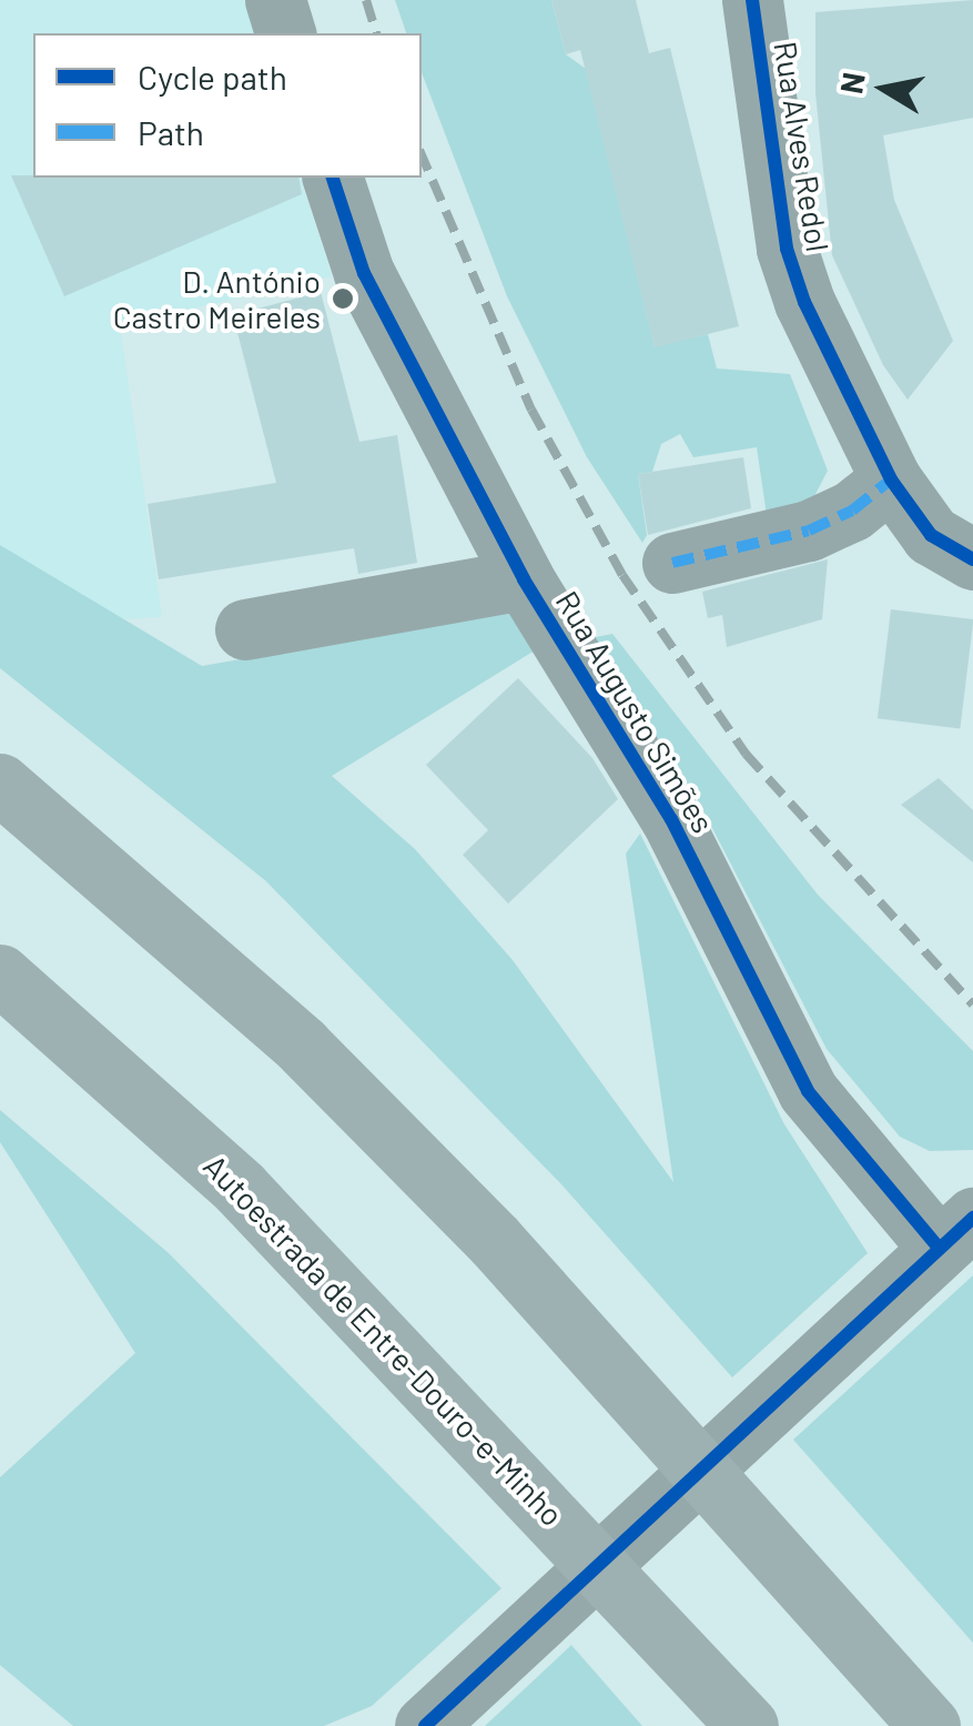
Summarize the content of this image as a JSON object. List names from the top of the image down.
{
  "streets": {
    "highway": ["Autoestrada de Entre-Douro-e-Minho"],
    "street": ["Rua Alves Redol", "Rua Augusto Simões"]
  },
  "places": ["D. António Castro Meireles"],
  "legend": ["Cycle path", "Path"],
  "north": "left"
}
